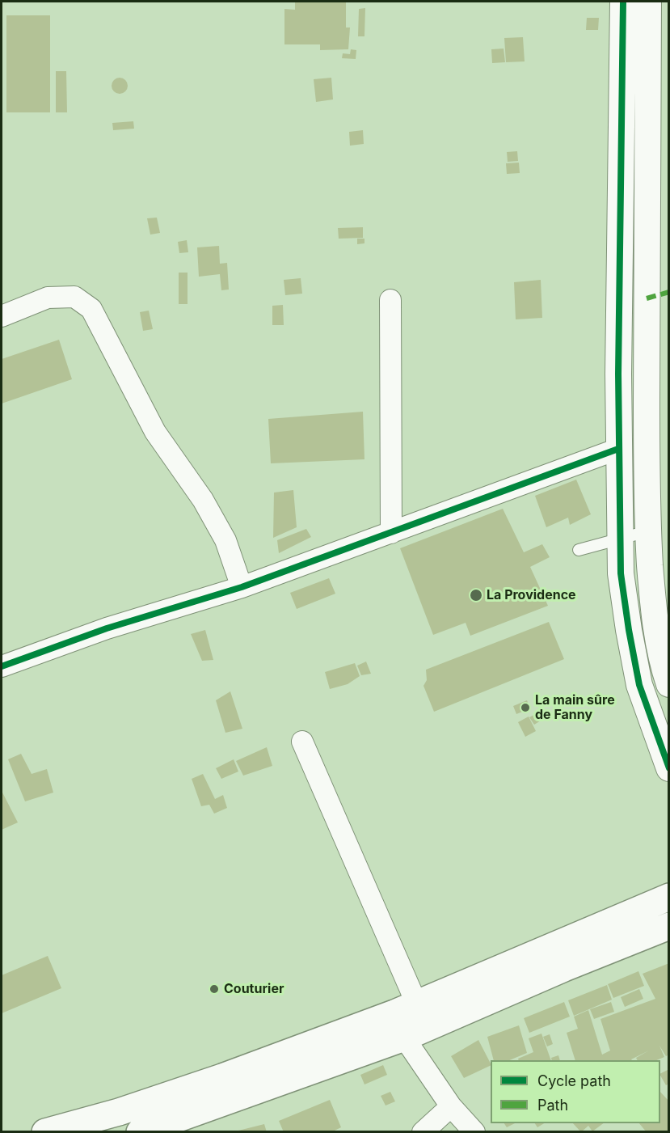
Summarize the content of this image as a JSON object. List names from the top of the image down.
{
  "places": ["La Providence", "La main sûre de Fanny", "Couturier"],
  "legend": ["Cycle path", "Path"]
}
